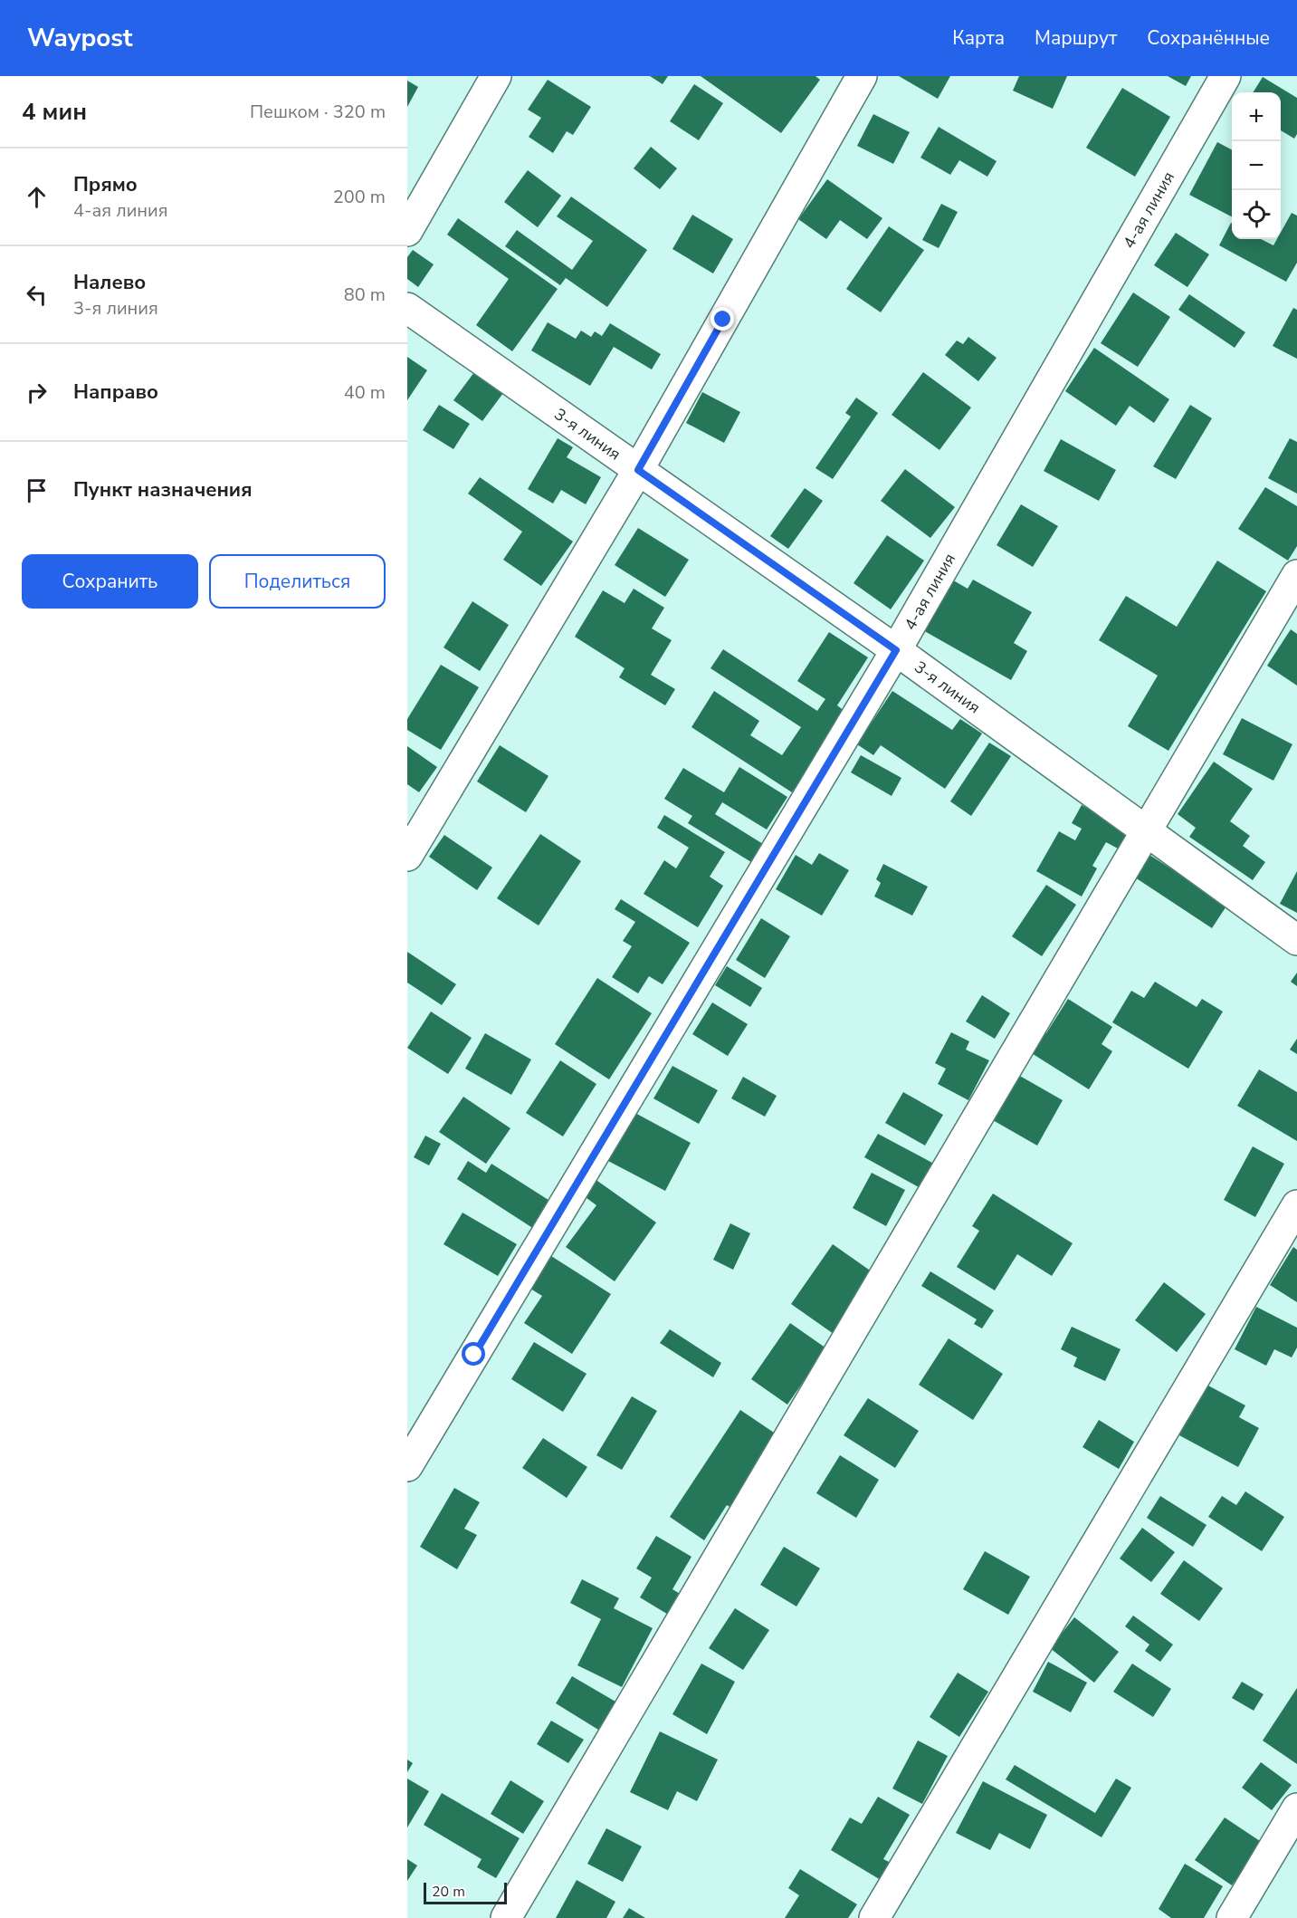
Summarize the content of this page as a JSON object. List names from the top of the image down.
{
  "streets": {
    "street": ["4-ая линия", "3-я линия"]
  },
  "crossings": [
    ["4-ая линия", "3-я линия"]
  ],
  "scale_bar": "20 m",
  "page": {
    "header": "Waypost",
    "nav": ["Карта", "Маршрут", "Сохранённые"],
    "heading": ["4 мин", "Пешком · 320 m"],
    "map_buttons": ["+", "−"],
    "list": [
      ["Прямо", "4-ая линия", "200 m"],
      ["Налево", "3-я линия", "80 m"],
      ["Направо", "40 m"],
      "Пункт назначения"
    ],
    "buttons": ["Сохранить", "Поделиться"],
    "scale": "20 m"
  }
}
